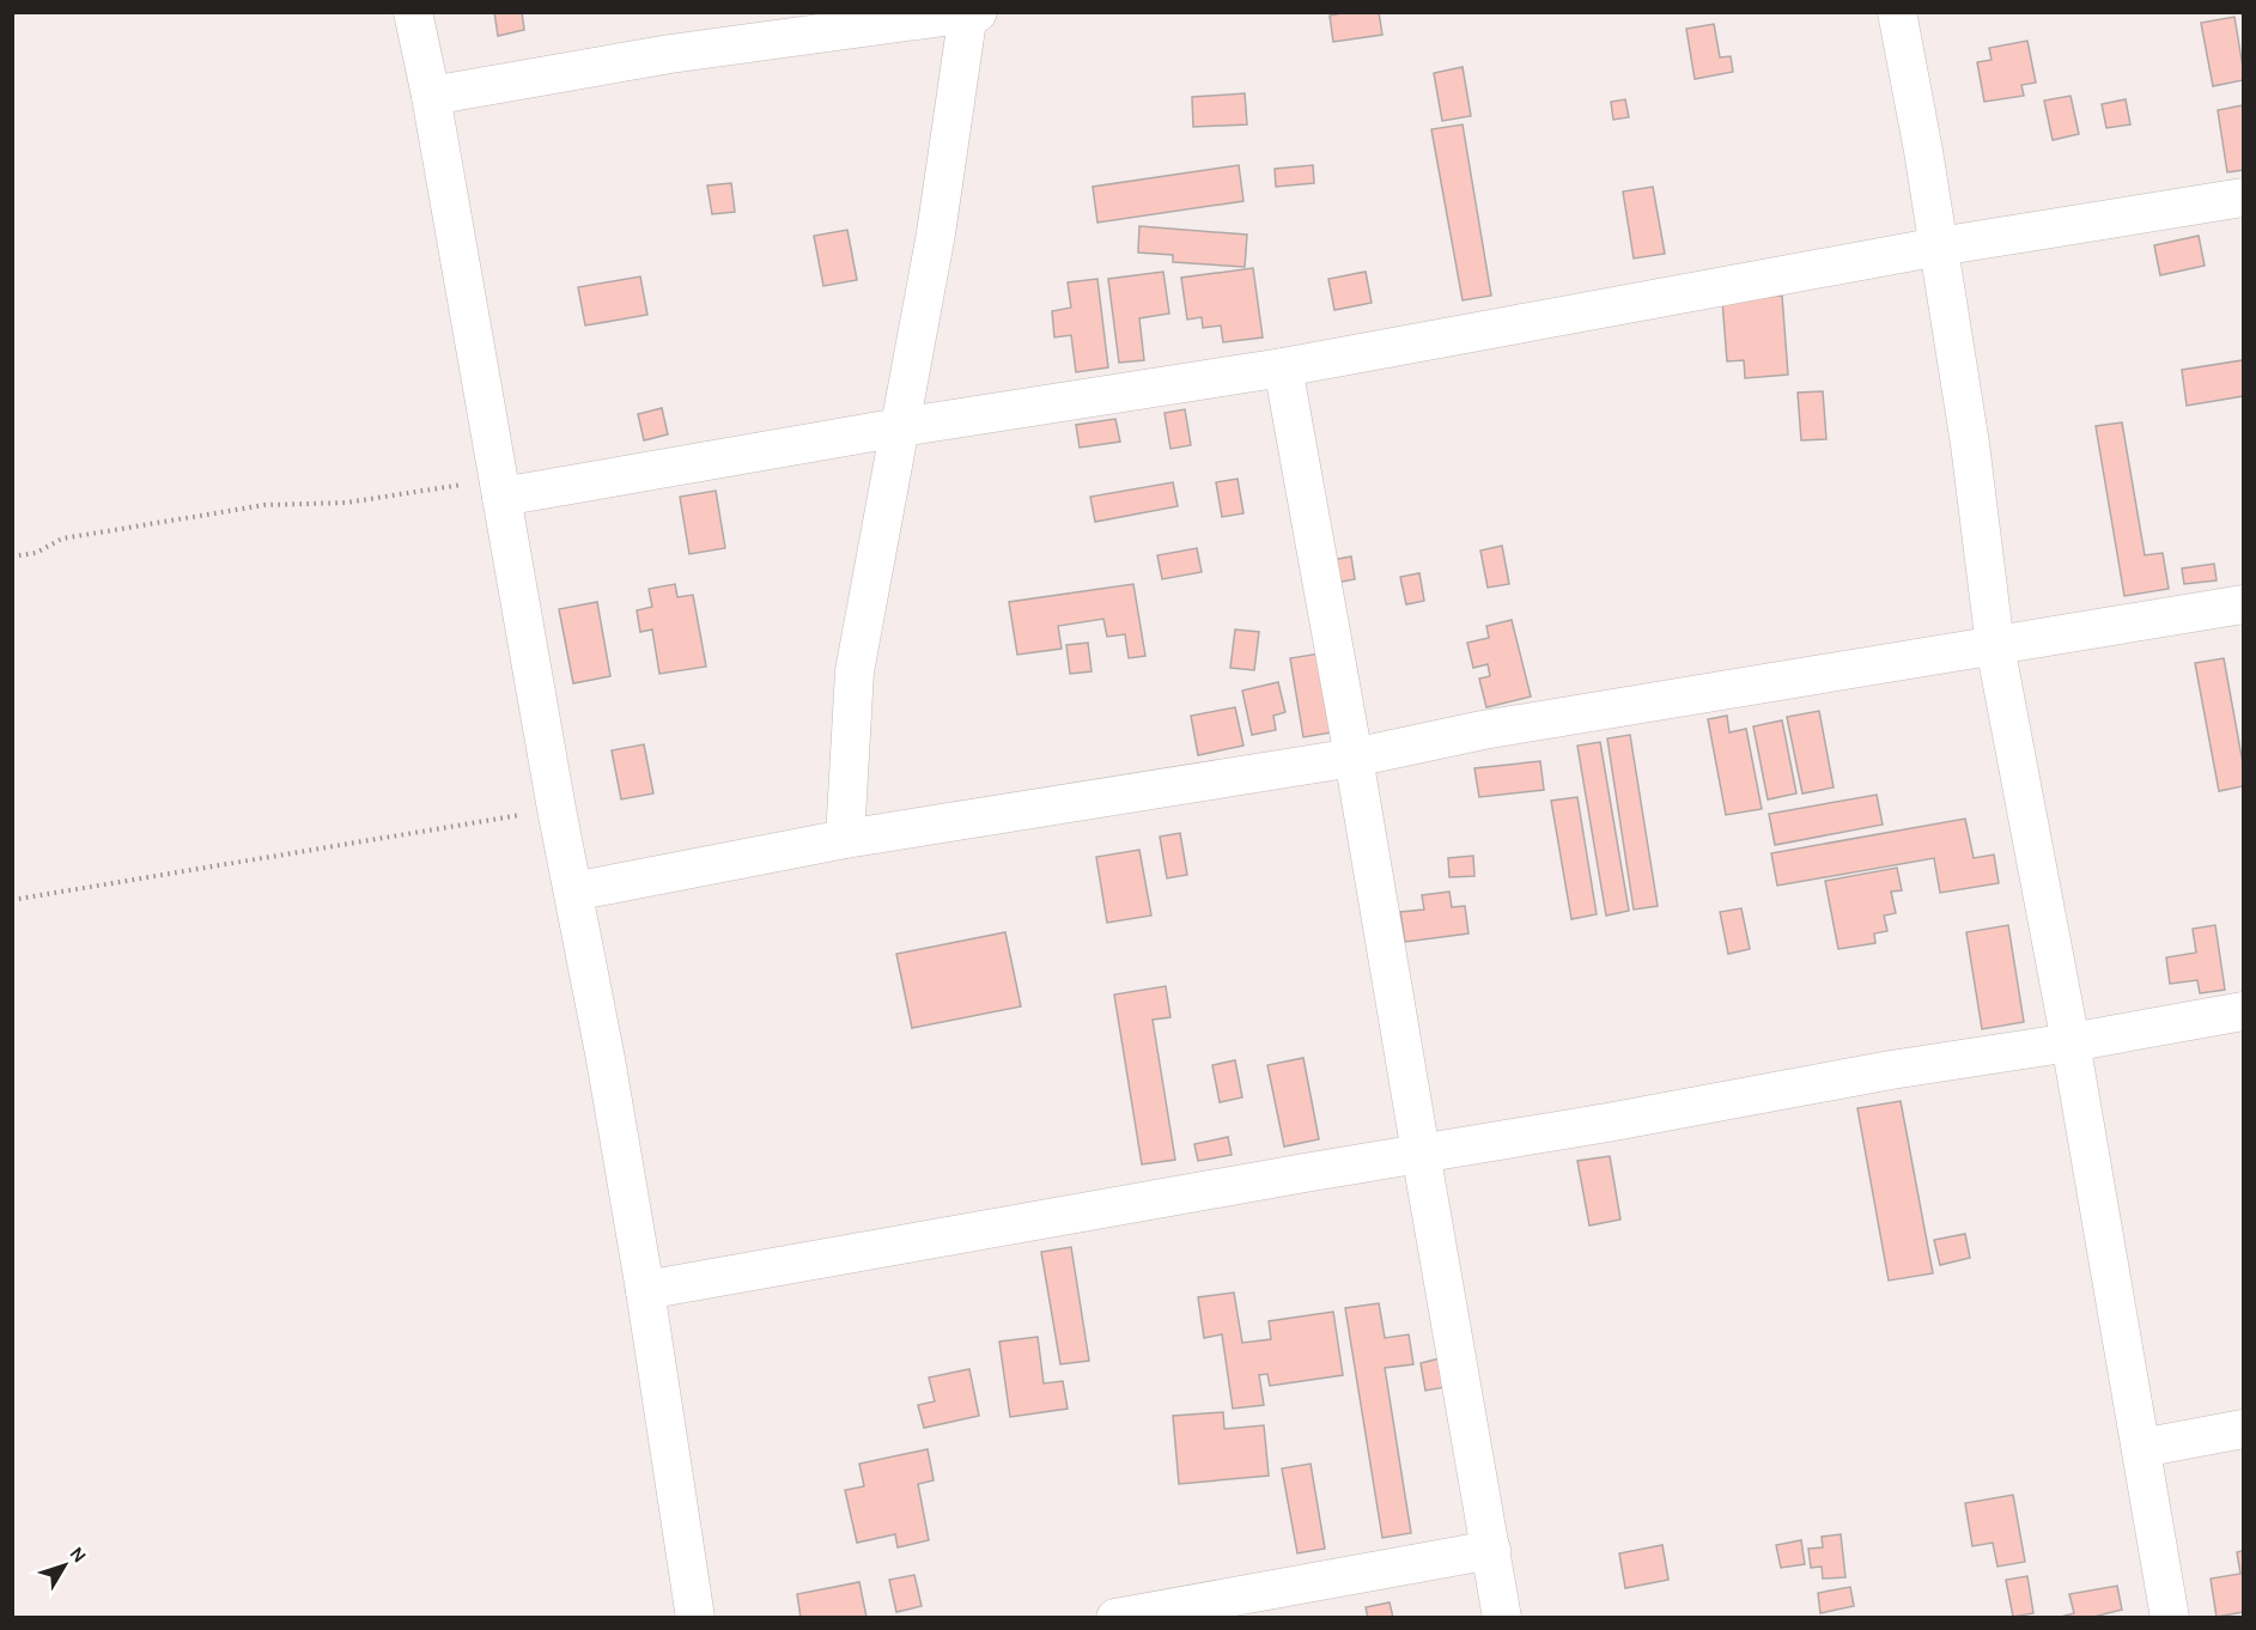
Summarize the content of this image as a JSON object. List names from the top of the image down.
{
  "north": "top right"
}
